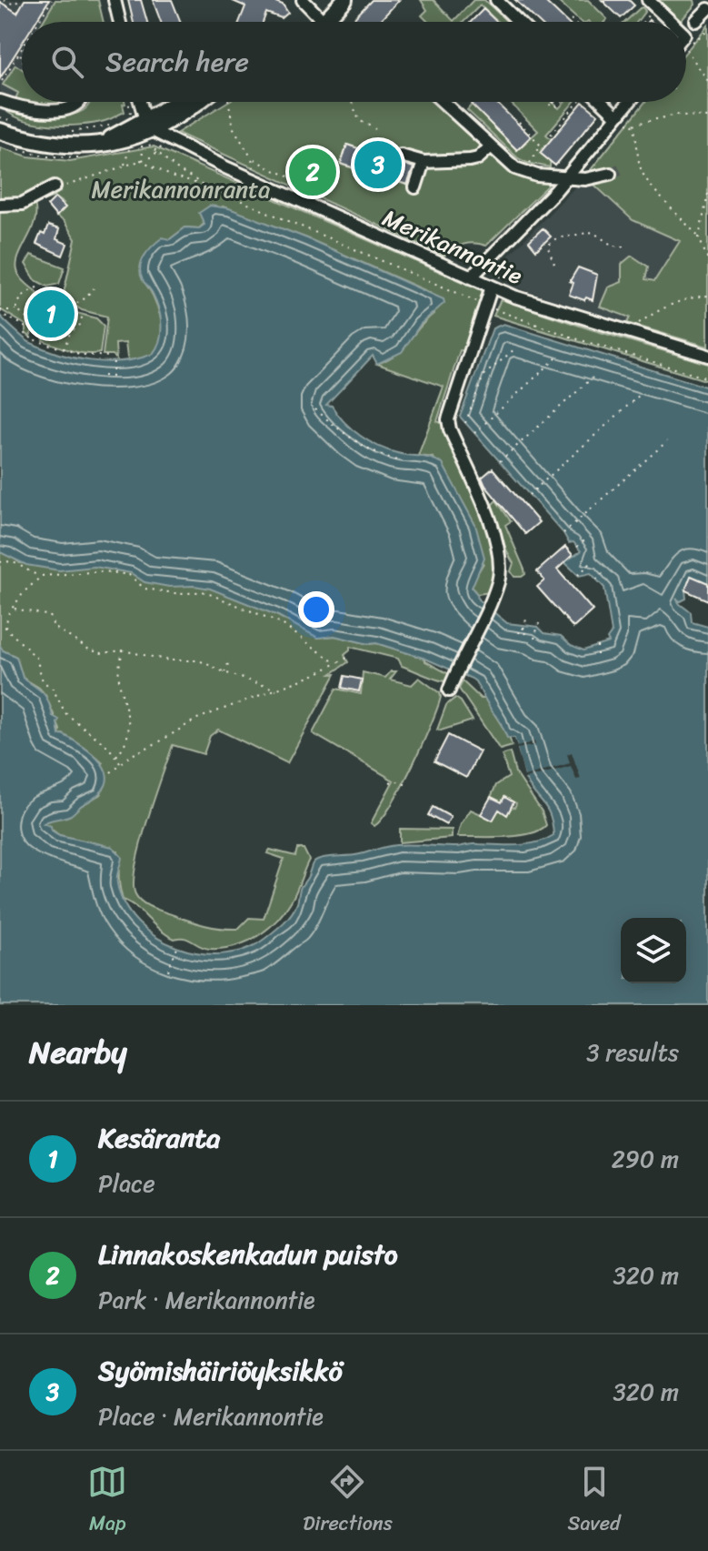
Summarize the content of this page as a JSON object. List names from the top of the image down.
{
  "streets": {
    "street": ["Merikannontie"]
  },
  "parks": ["Merikannonranta"],
  "page": {
    "search": "Search here",
    "pins": ["3", "2", "1"],
    "heading": ["Nearby", "3 results"],
    "list": [
      {
        "mark": "1",
        "name": "Kesäranta",
        "note": "Place",
        "value": "290 m"
      },
      {
        "mark": "2",
        "name": "Linnakoskenkadun puisto",
        "note": "Park · Merikannontie",
        "value": "320 m"
      },
      {
        "mark": "3",
        "name": "Syömishäiriöyksikkö",
        "note": "Place · Merikannontie",
        "value": "320 m"
      }
    ],
    "nav": ["Map", "Directions", "Saved"]
  }
}
